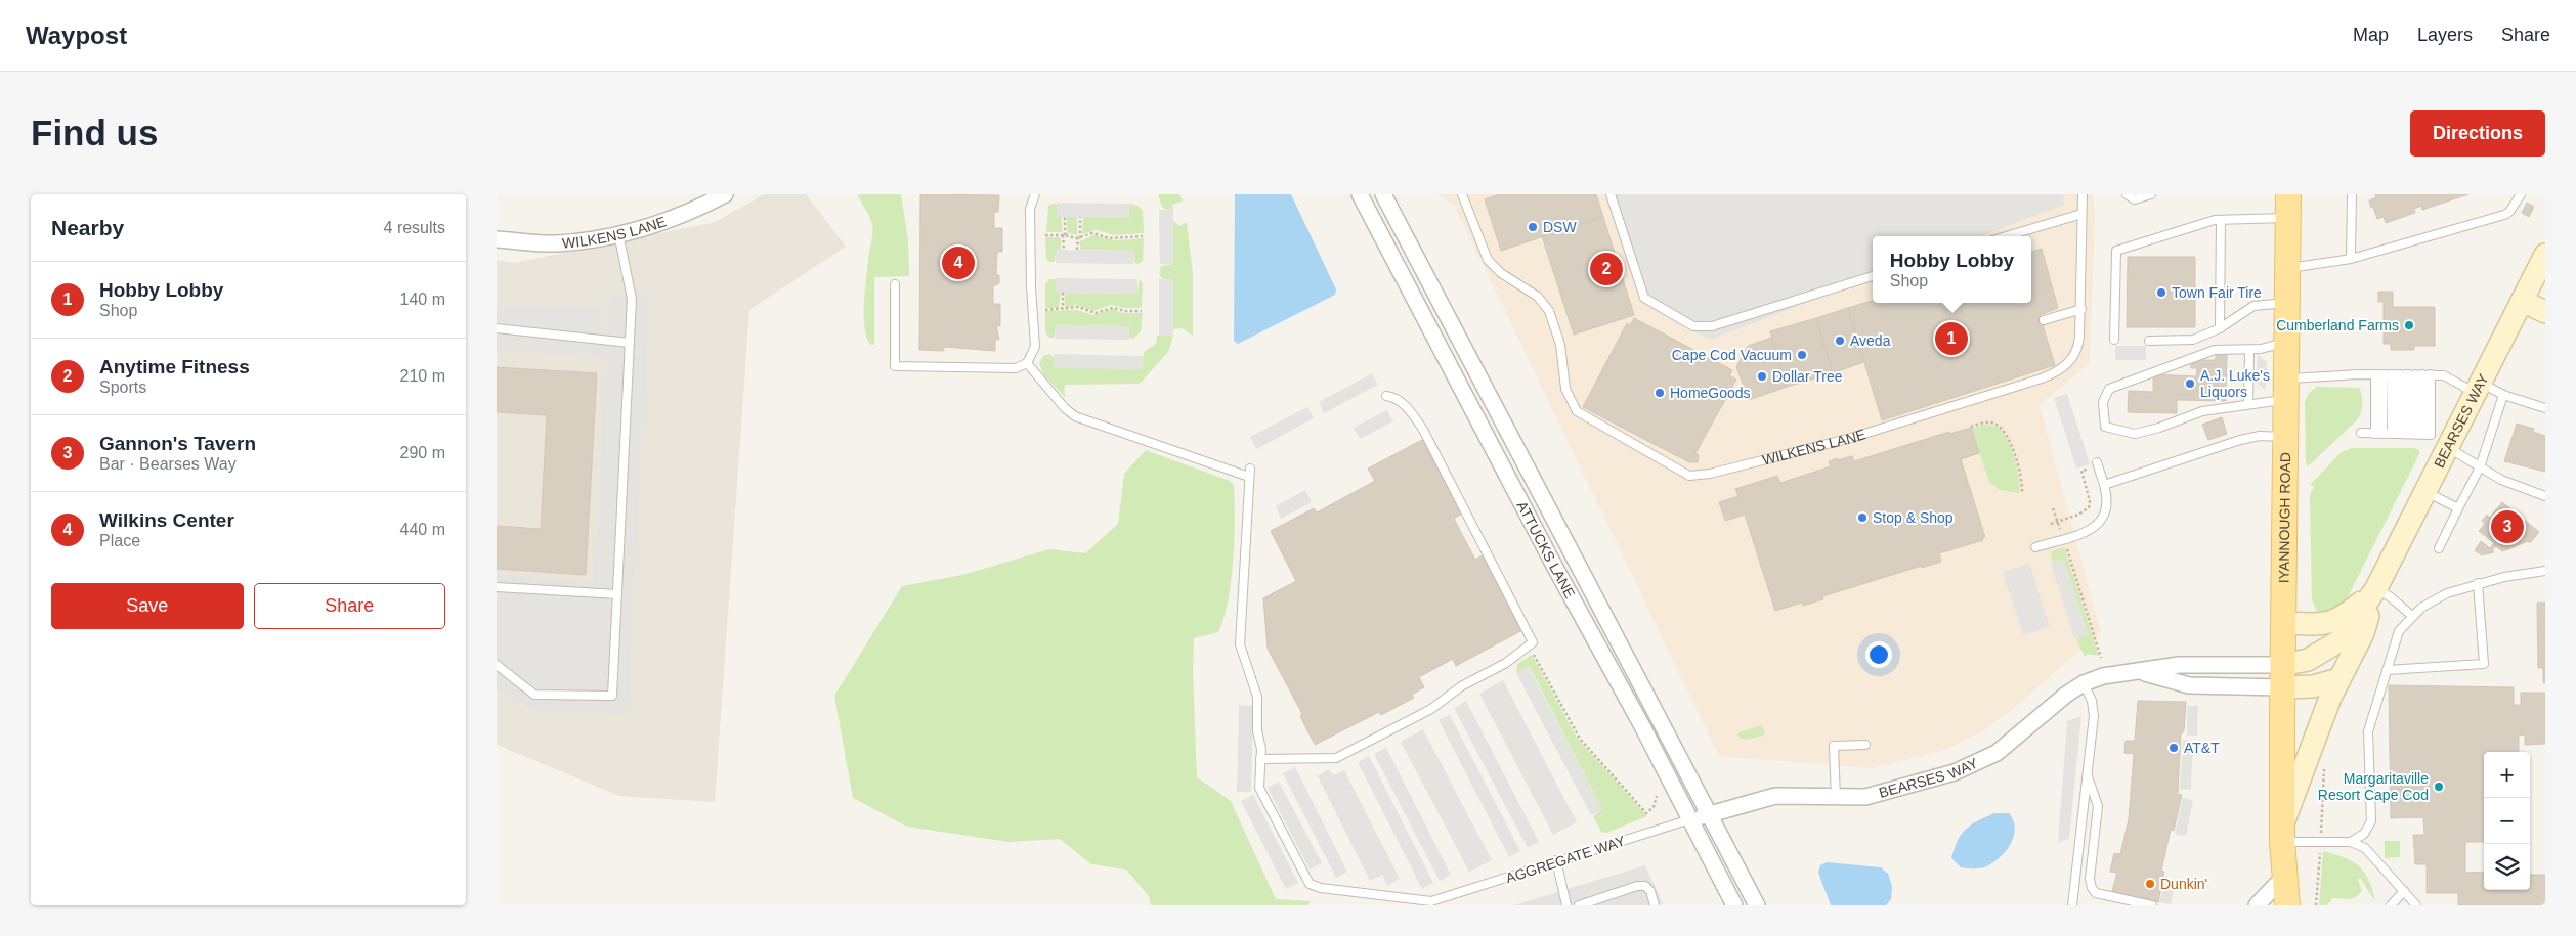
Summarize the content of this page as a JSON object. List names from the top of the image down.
{
  "streets": {
    "main road": ["BEARSES WAY", "IYANNOUGH ROAD"],
    "street": ["WILKENS LANE", "ATTUCKS LANE"],
    "lane": ["AGGREGATE WAY"]
  },
  "crossings": [
    ["BEARSES WAY", "IYANNOUGH ROAD"],
    ["BEARSES WAY", "ATTUCKS LANE"],
    ["BEARSES WAY", "AGGREGATE WAY"],
    ["ATTUCKS LANE", "AGGREGATE WAY"]
  ],
  "places": [
    "DSW",
    "Town Fair Tire",
    "Cumberland Farms",
    "Aveda",
    "Cape Cod Vacuum",
    "Dollar Tree",
    "A.J. Luke's Liquors",
    "HomeGoods",
    "Stop & Shop",
    "AT&T",
    "Margaritaville Resort Cape Cod",
    "Dunkin'"
  ],
  "page": {
    "header": "Waypost",
    "nav": ["Map", "Layers", "Share"],
    "buttons": [
      "Directions",
      ["Save", "Share"]
    ],
    "title": "Find us",
    "heading": ["Nearby", "4 results"],
    "popup": ["Hobby Lobby", "Shop"],
    "pins": [
      "4",
      "2",
      "1",
      "3"
    ],
    "list": [
      {
        "mark": "1",
        "name": "Hobby Lobby",
        "note": "Shop",
        "value": "140 m"
      },
      {
        "mark": "2",
        "name": "Anytime Fitness",
        "note": "Sports",
        "value": "210 m"
      },
      {
        "mark": "3",
        "name": "Gannon's Tavern",
        "note": "Bar · Bearses Way",
        "value": "290 m"
      },
      {
        "mark": "4",
        "name": "Wilkins Center",
        "note": "Place",
        "value": "440 m"
      }
    ],
    "map_buttons": ["+", "−"]
  }
}
